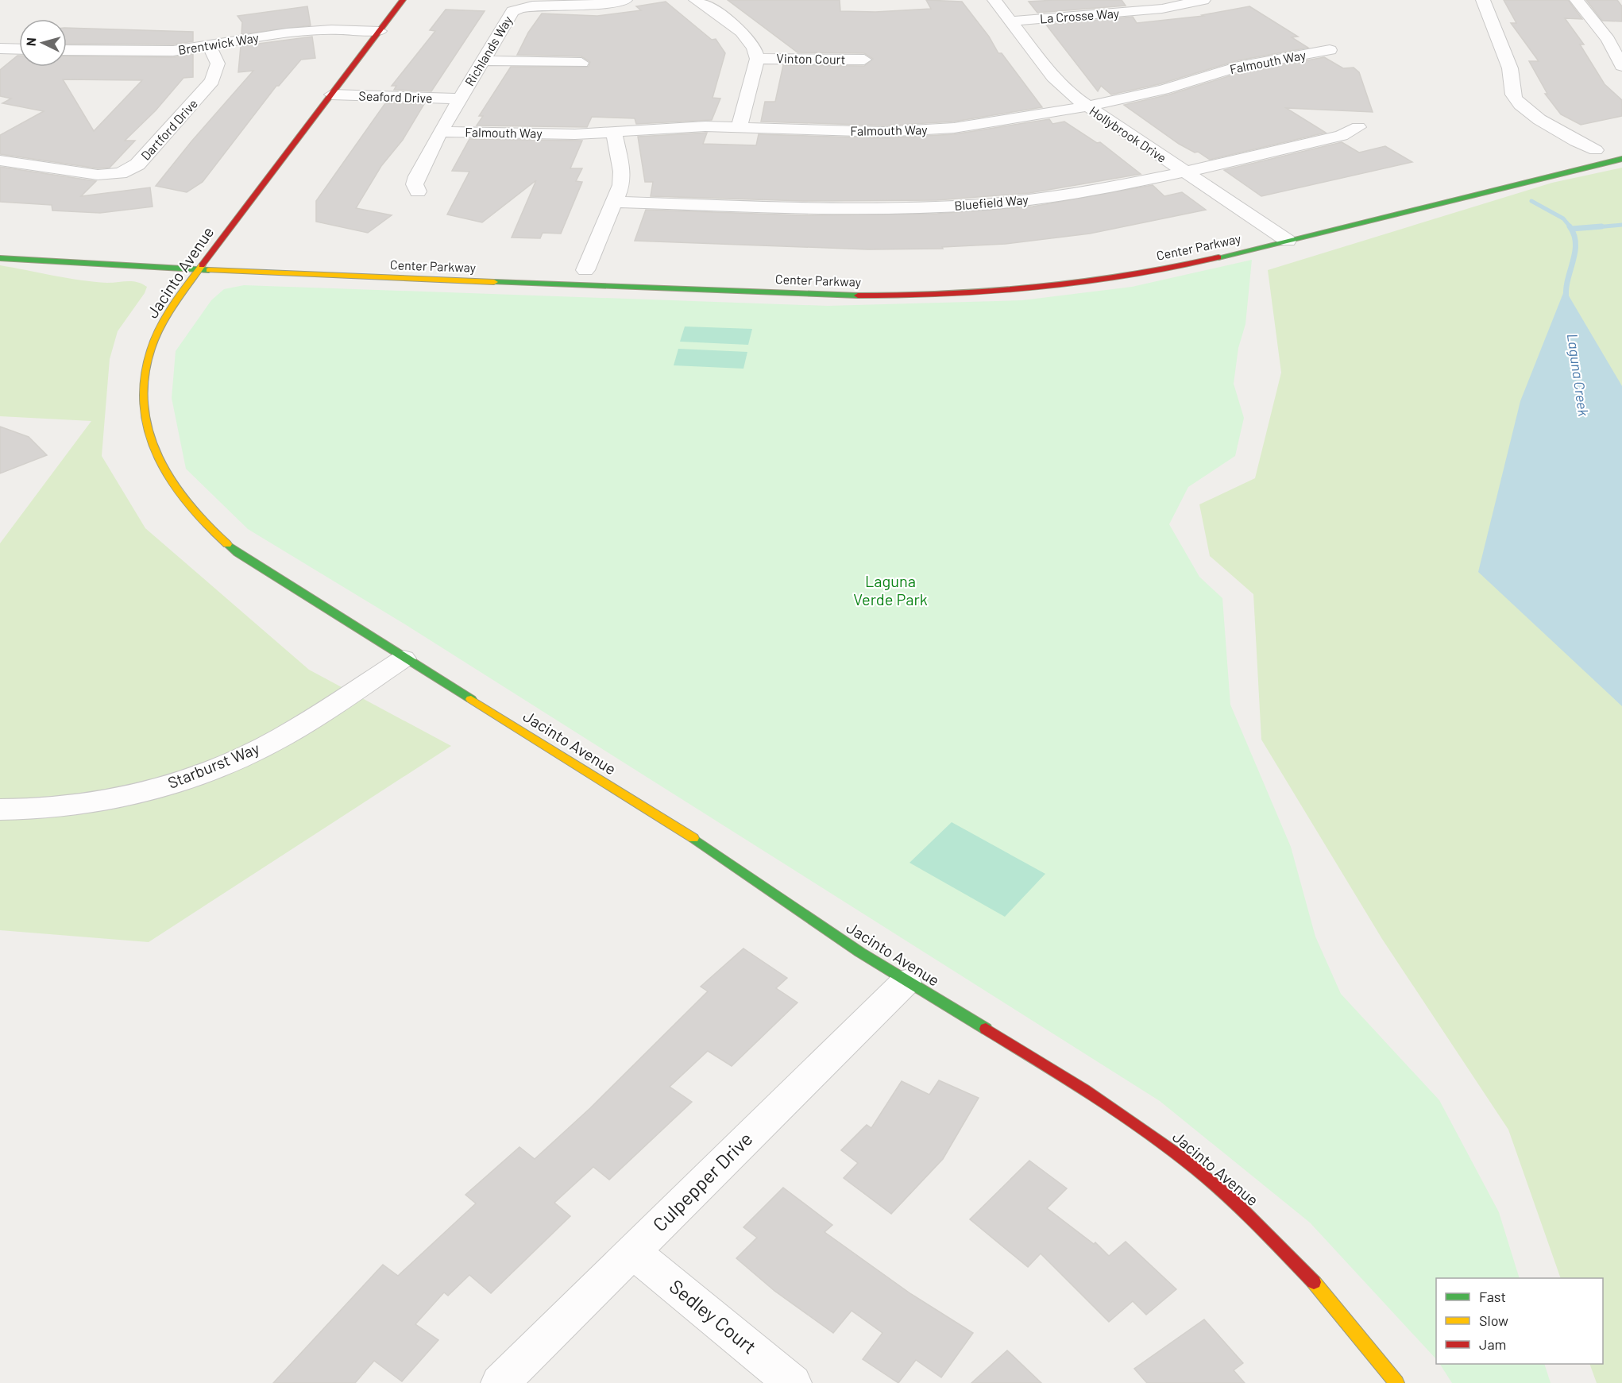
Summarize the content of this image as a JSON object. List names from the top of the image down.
{
  "streets": {
    "street": [
      "La Crosse Way",
      "Brentwick Way",
      "Richlands Way",
      "Vinton Court",
      "Falmouth Way",
      "Seaford Drive",
      "Dartford Drive",
      "Hollybrook Drive",
      "Bluefield Way",
      "Center Parkway",
      "Jacinto Avenue",
      "Starburst Way",
      "Culpepper Drive",
      "Sedley Court"
    ]
  },
  "crossings": [
    ["La Crosse Way", "Hollybrook Drive"],
    ["Brentwick Way", "Dartford Drive"],
    ["Brentwick Way", "Jacinto Avenue"],
    ["Richlands Way", "Falmouth Way"],
    ["Richlands Way", "Seaford Drive"],
    ["Falmouth Way", "Hollybrook Drive"],
    ["Seaford Drive", "Jacinto Avenue"],
    ["Hollybrook Drive", "Bluefield Way"],
    ["Hollybrook Drive", "Center Parkway"],
    ["Center Parkway", "Jacinto Avenue"],
    ["Jacinto Avenue", "Starburst Way"],
    ["Jacinto Avenue", "Culpepper Drive"],
    ["Culpepper Drive", "Sedley Court"]
  ],
  "water": ["Laguna Creek"],
  "parks": ["Laguna Verde Park"],
  "legend": ["Fast", "Slow", "Jam"],
  "north": "left"
}
